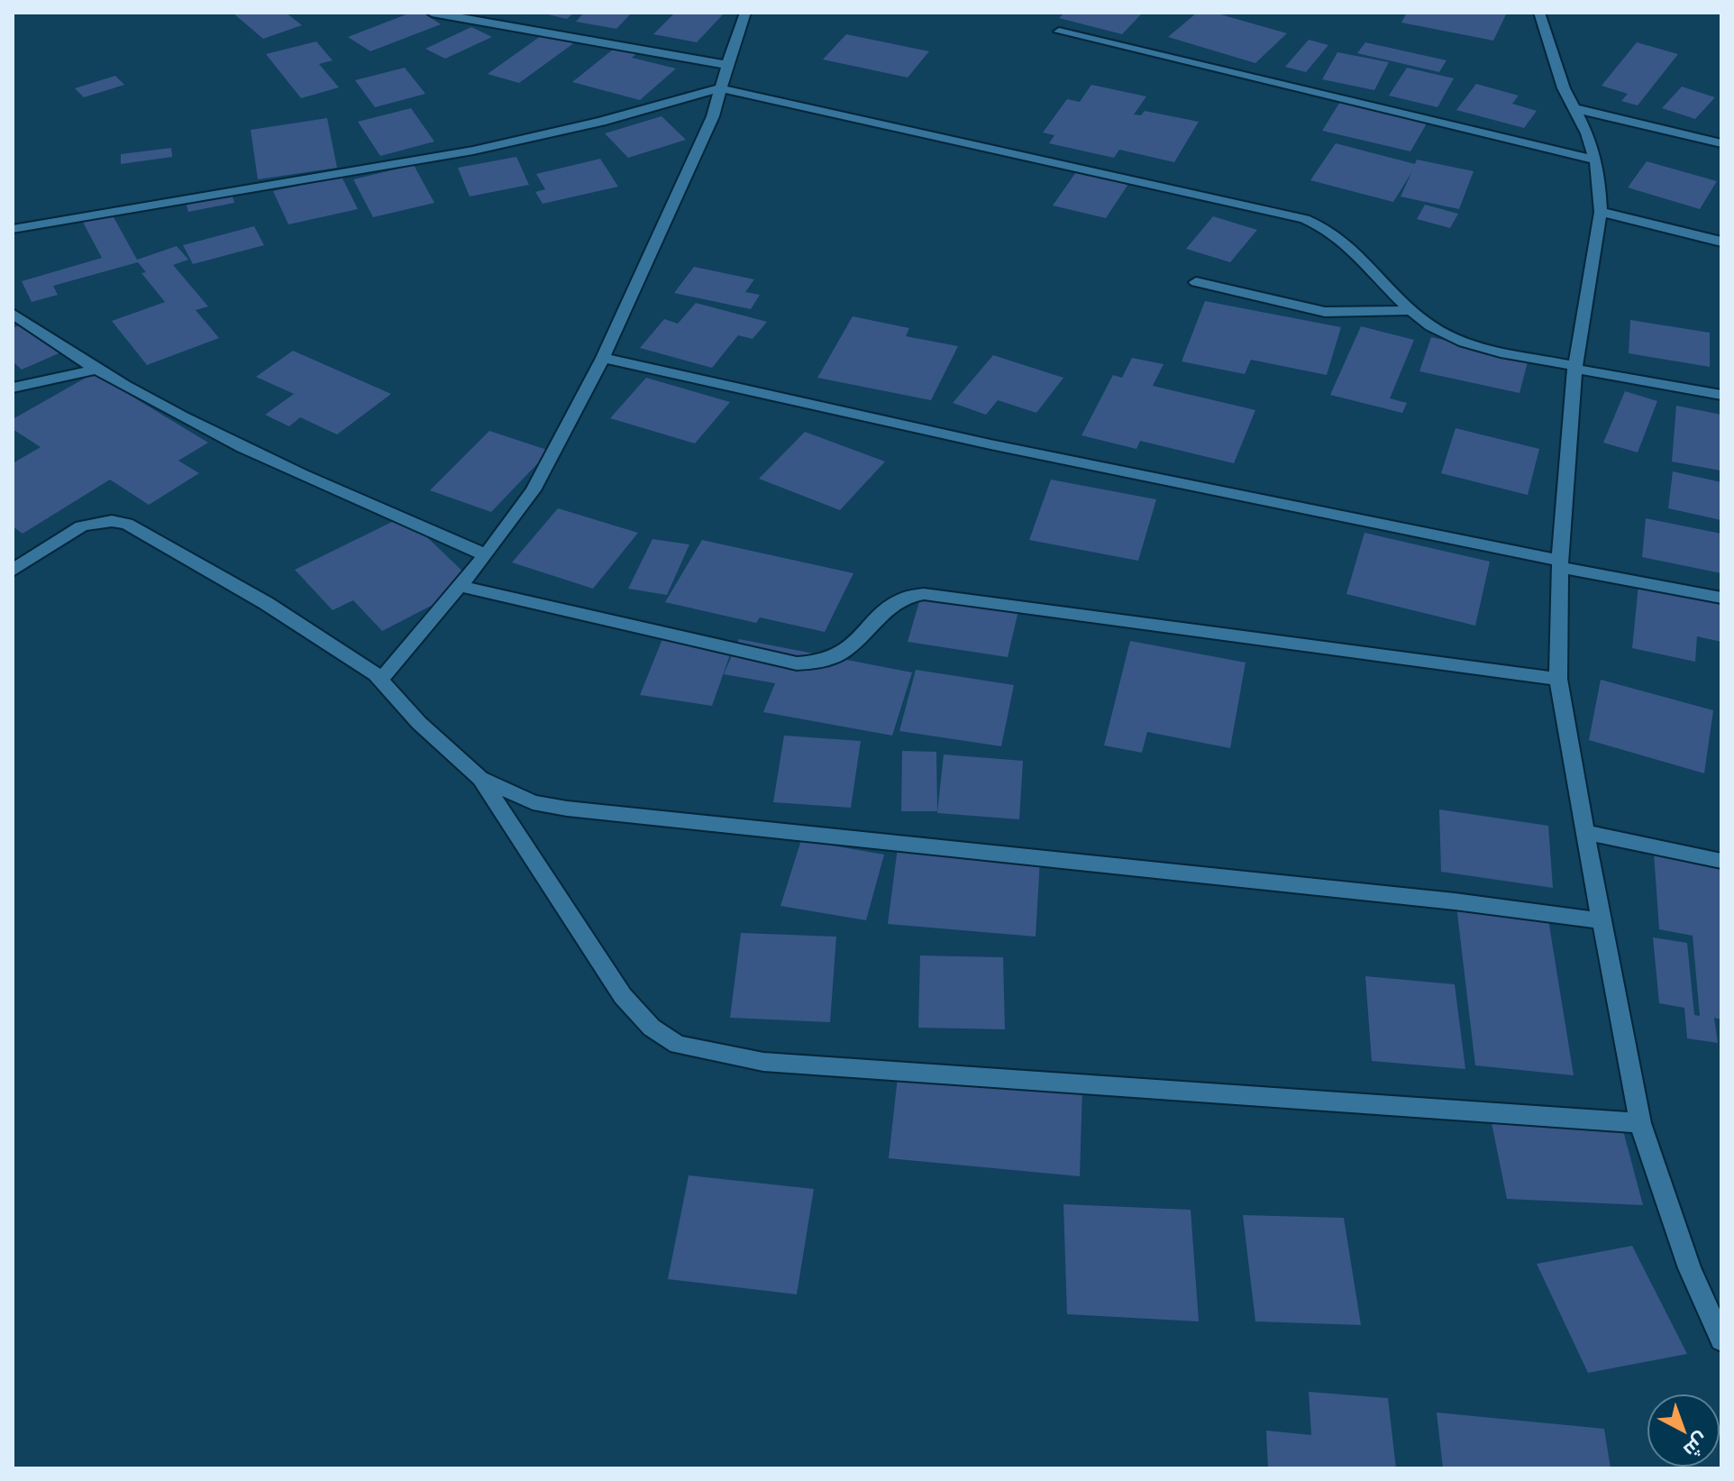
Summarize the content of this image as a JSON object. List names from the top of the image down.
{
  "north": "bottom right"
}
